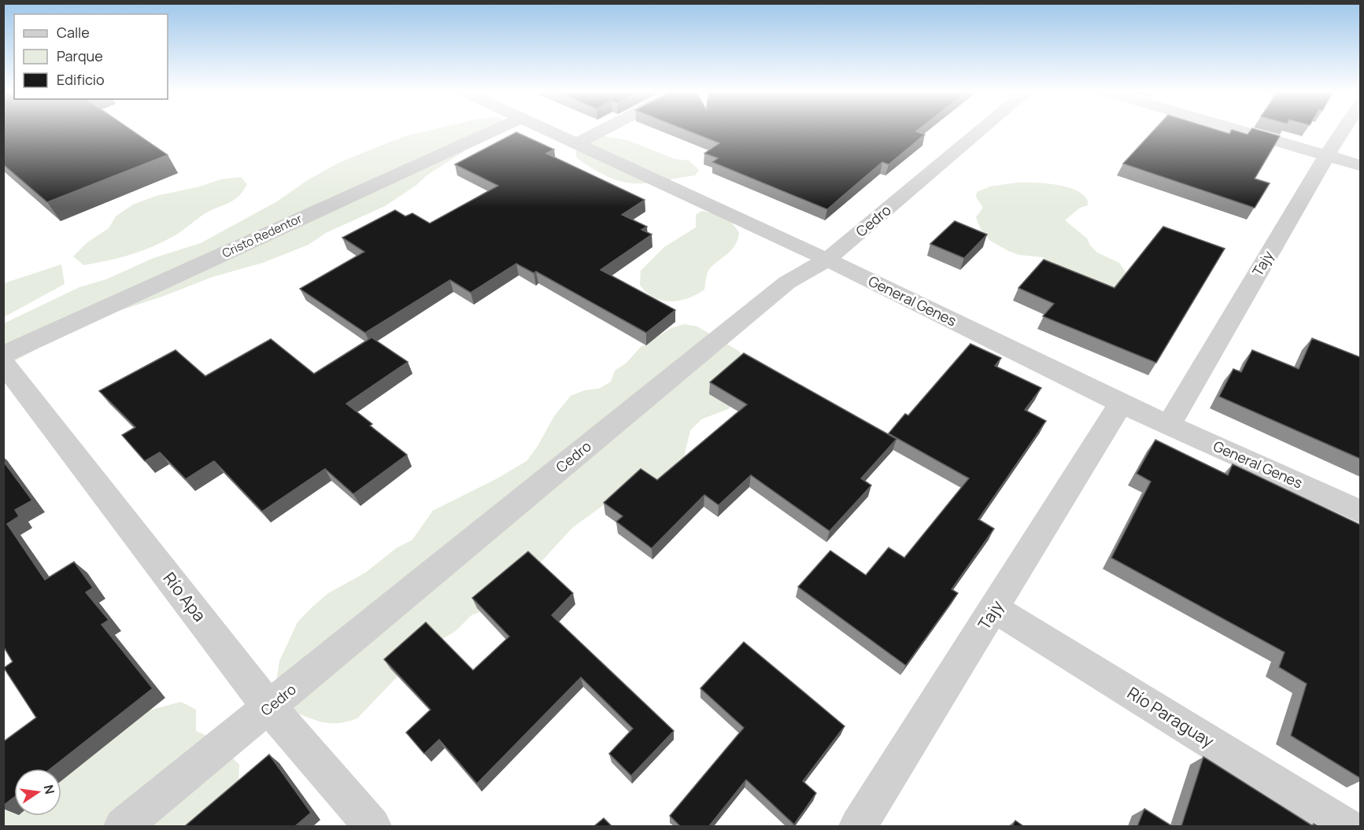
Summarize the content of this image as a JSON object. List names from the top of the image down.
{
  "streets": {
    "street": [
      "Cedro",
      "Cristo Redentor",
      "Tajy",
      "General Genes",
      "Río Apa",
      "Río Paraguay"
    ]
  },
  "crossings": [
    ["Cedro", "General Genes"],
    ["Cedro", "Río Apa"],
    ["Tajy", "General Genes"],
    ["Tajy", "Río Paraguay"]
  ],
  "legend": ["Calle", "Parque", "Edificio"],
  "north": "right"
}
